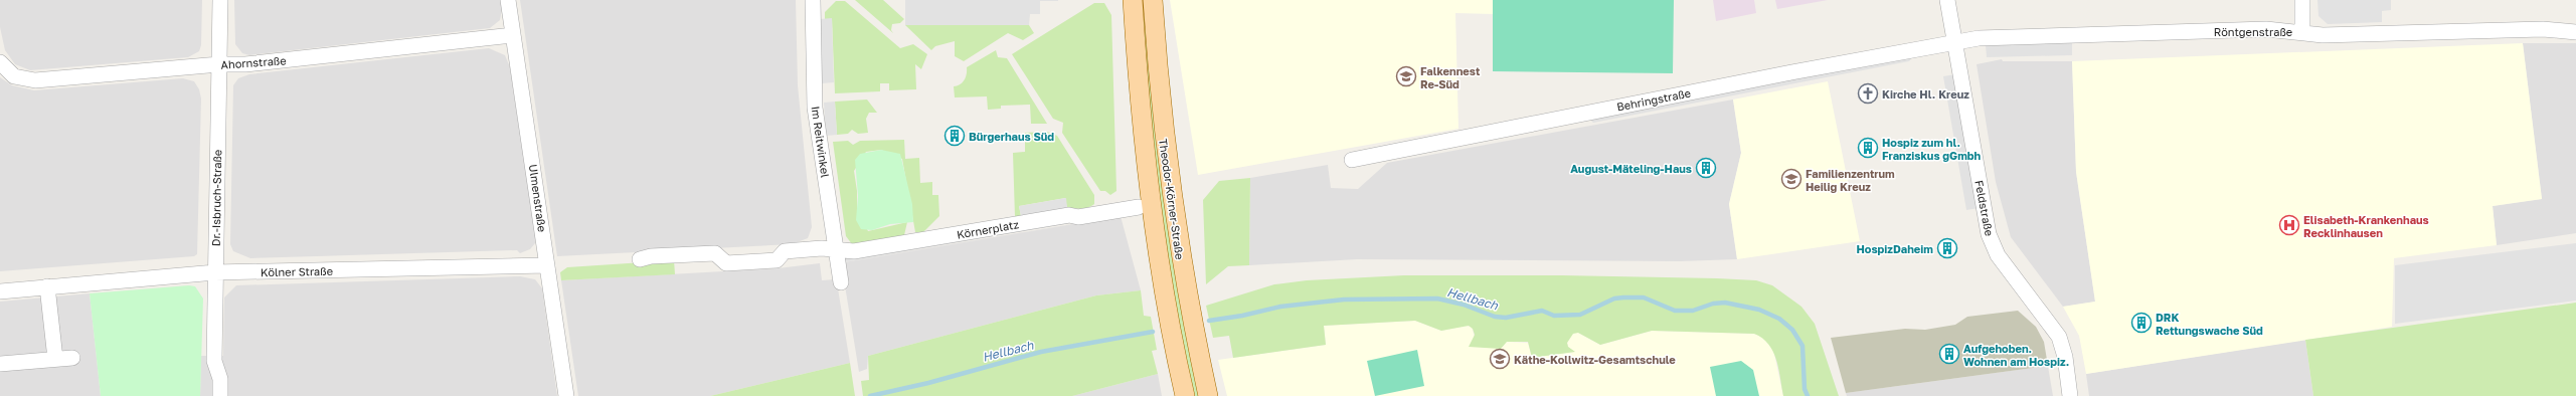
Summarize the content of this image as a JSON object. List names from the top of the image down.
{
  "streets": {
    "main road": ["Theodor-Körner-Straße"],
    "street": [
      "Röntgenstraße",
      "Ahornstraße",
      "Behringstraße",
      "Im Reitwinkel",
      "Dr.-Isbruch-Straße",
      "Ulmenstraße",
      "Feldstraße",
      "Körnerplatz",
      "Kölner Straße"
    ]
  },
  "crossings": [
    ["Röntgenstraße", "Behringstraße"],
    ["Röntgenstraße", "Feldstraße"],
    ["Ahornstraße", "Dr.-Isbruch-Straße"],
    ["Ahornstraße", "Ulmenstraße"],
    ["Behringstraße", "Feldstraße"],
    ["Im Reitwinkel", "Körnerplatz"],
    ["Dr.-Isbruch-Straße", "Kölner Straße"],
    ["Ulmenstraße", "Kölner Straße"]
  ],
  "water": ["Hellbach"],
  "places": {
    "school or university": ["Falkennest Re-Süd", "Familienzentrum Heilig Kreuz", "Käthe-Kollwitz-Gesamtschule"],
    "church": ["Kirche Hl. Kreuz"],
    "building": [
      "Bürgerhaus Süd",
      "Hospiz zum hl. Franziskus gGmbh",
      "August-Mäteling-Haus",
      "HospizDaheim",
      "DRK Rettungswache Süd",
      "Aufgehoben. Wohnen am Hospiz."
    ],
    "hospital": ["Elisabeth-Krankenhaus Recklinhausen"]
  }
}
